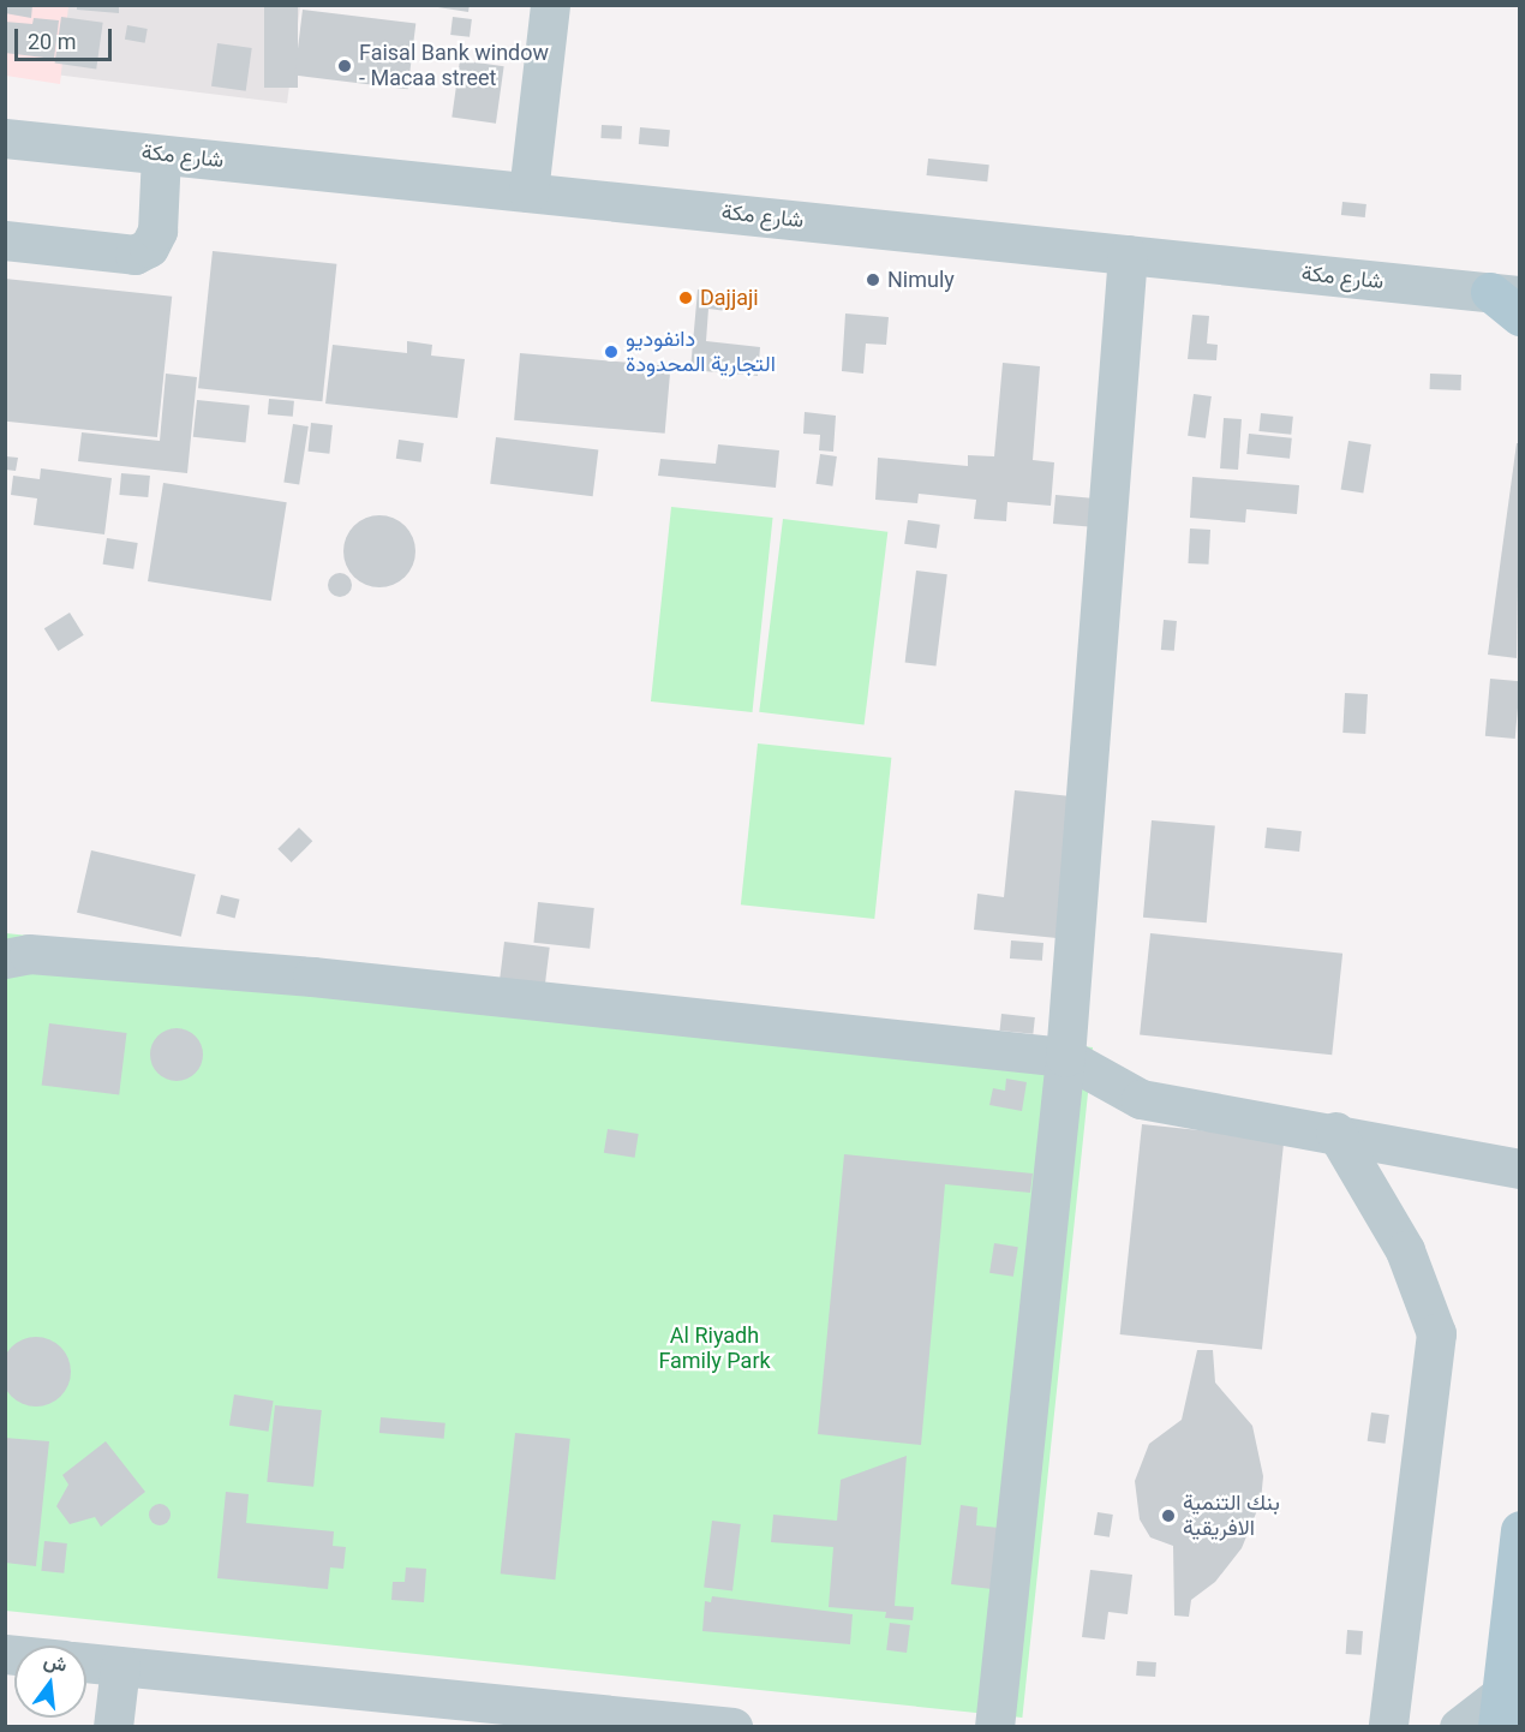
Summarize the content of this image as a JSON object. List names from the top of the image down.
{
  "streets": {
    "street": ["شارع مكة"]
  },
  "parks": ["Al Riyadh Family Park"],
  "places": [
    "Faisal Bank window - Macaa street",
    "Nimuly",
    "Dajjaji",
    "دانفوديو التجارية المحدودة",
    "بنك التنمية الافريقية"
  ],
  "scale_bar": "20 m",
  "north": "top"
}
